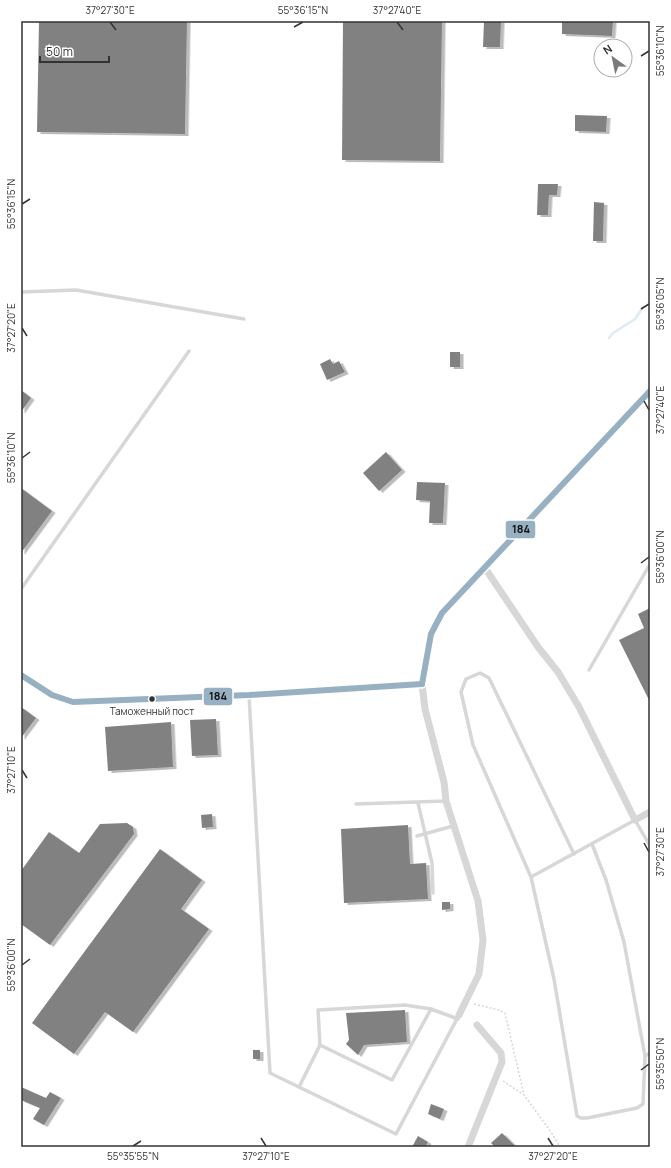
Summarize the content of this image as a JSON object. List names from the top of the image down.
{
  "places": ["Таможенный пост"],
  "lines": ["transit line 184"],
  "scale_bar": "50 m",
  "north": "top left",
  "coordinates": [
    "37°27'30\"E",
    "55°36'15\"N",
    "37°27'40\"E",
    "55°36'10\"N",
    "55°36'05\"N",
    "37°27'20\"E",
    "55°36'00\"N",
    "37°27'10\"E",
    "55°35'50\"N",
    "55°35'55\"N"
  ]
}
